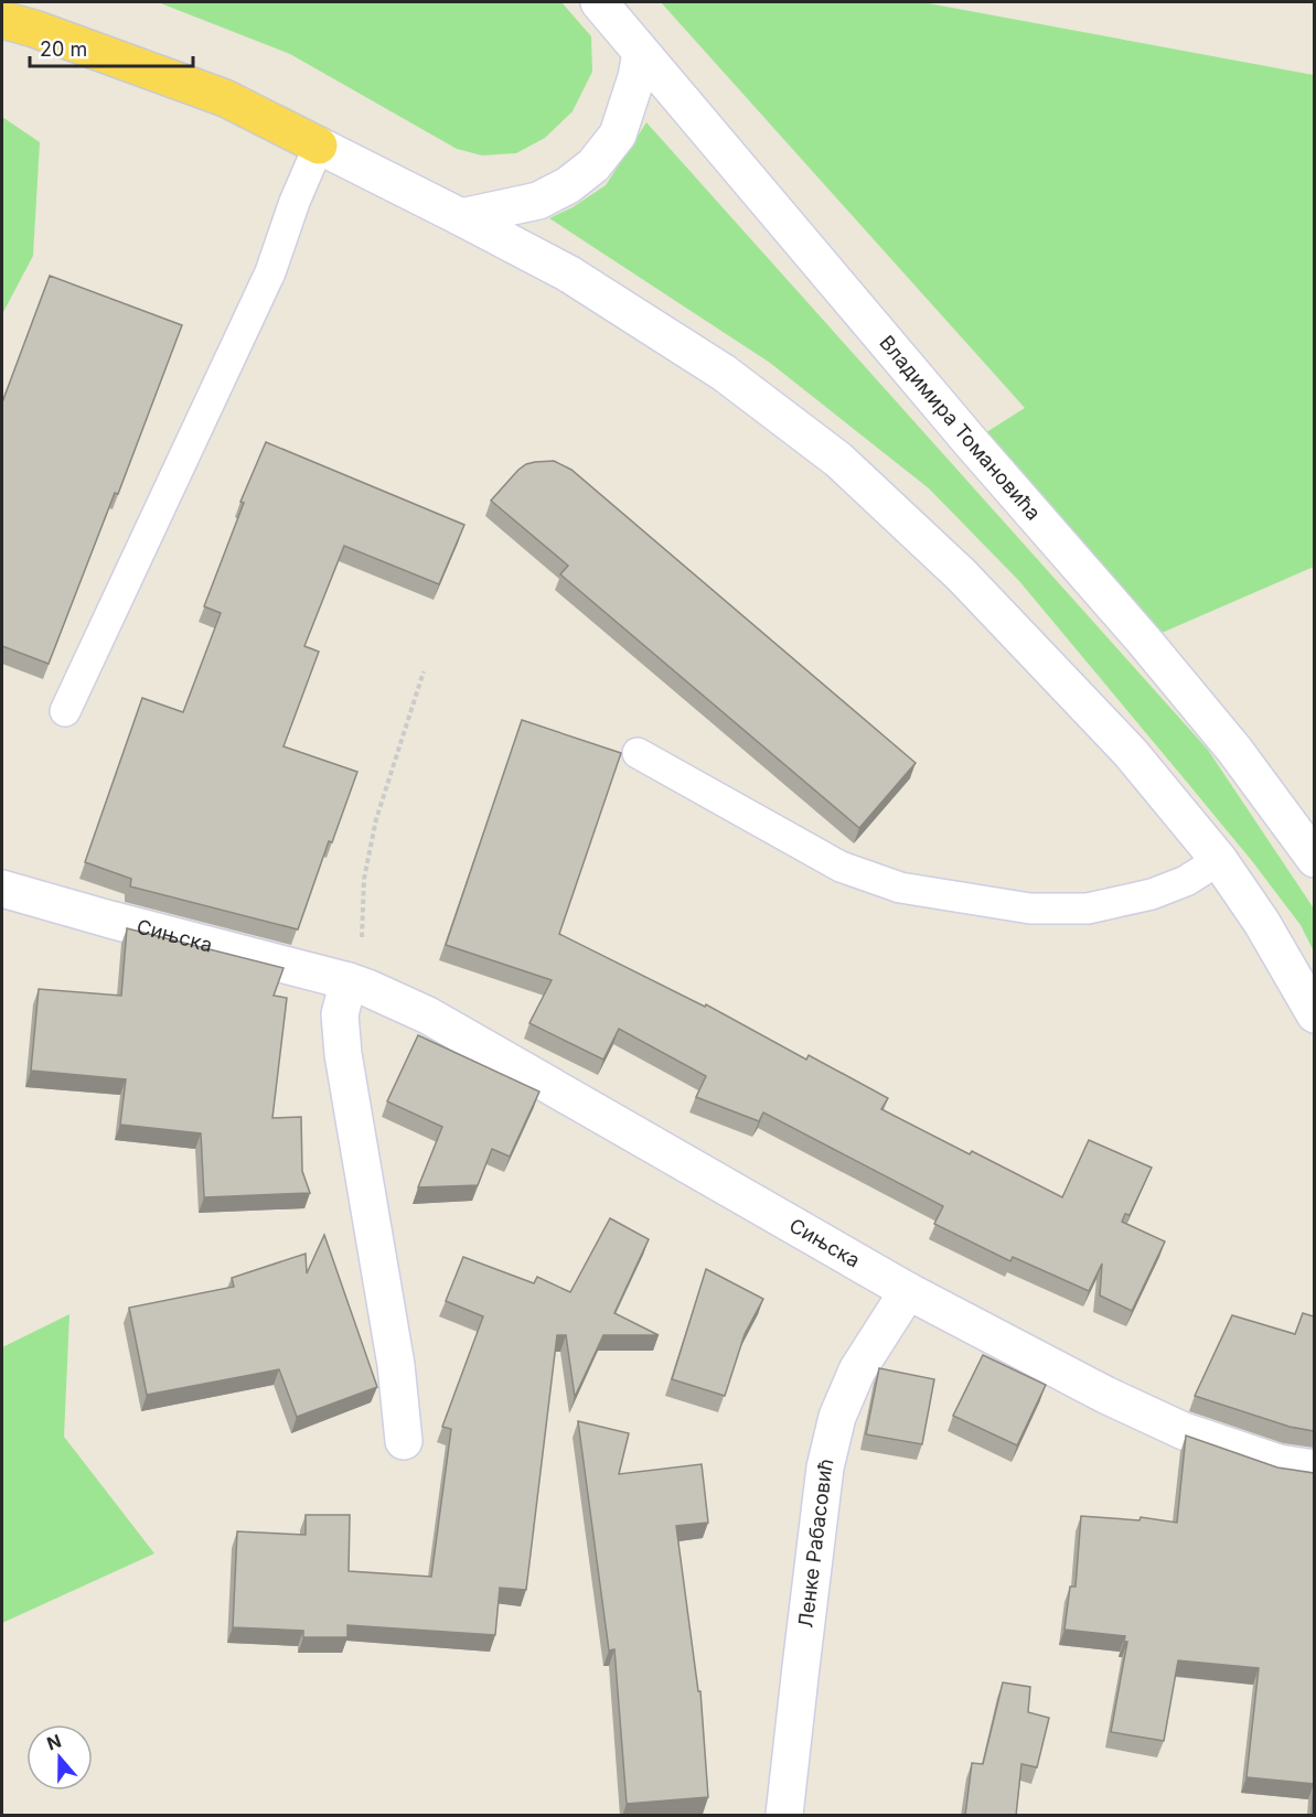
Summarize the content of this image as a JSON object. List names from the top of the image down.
{
  "streets": {
    "street": ["Владимира Томановића", "Сињска", "Ленке Рабасовић"]
  },
  "crossings": [
    ["Сињска", "Ленке Рабасовић"]
  ],
  "scale_bar": "20 m",
  "north": "top"
}
